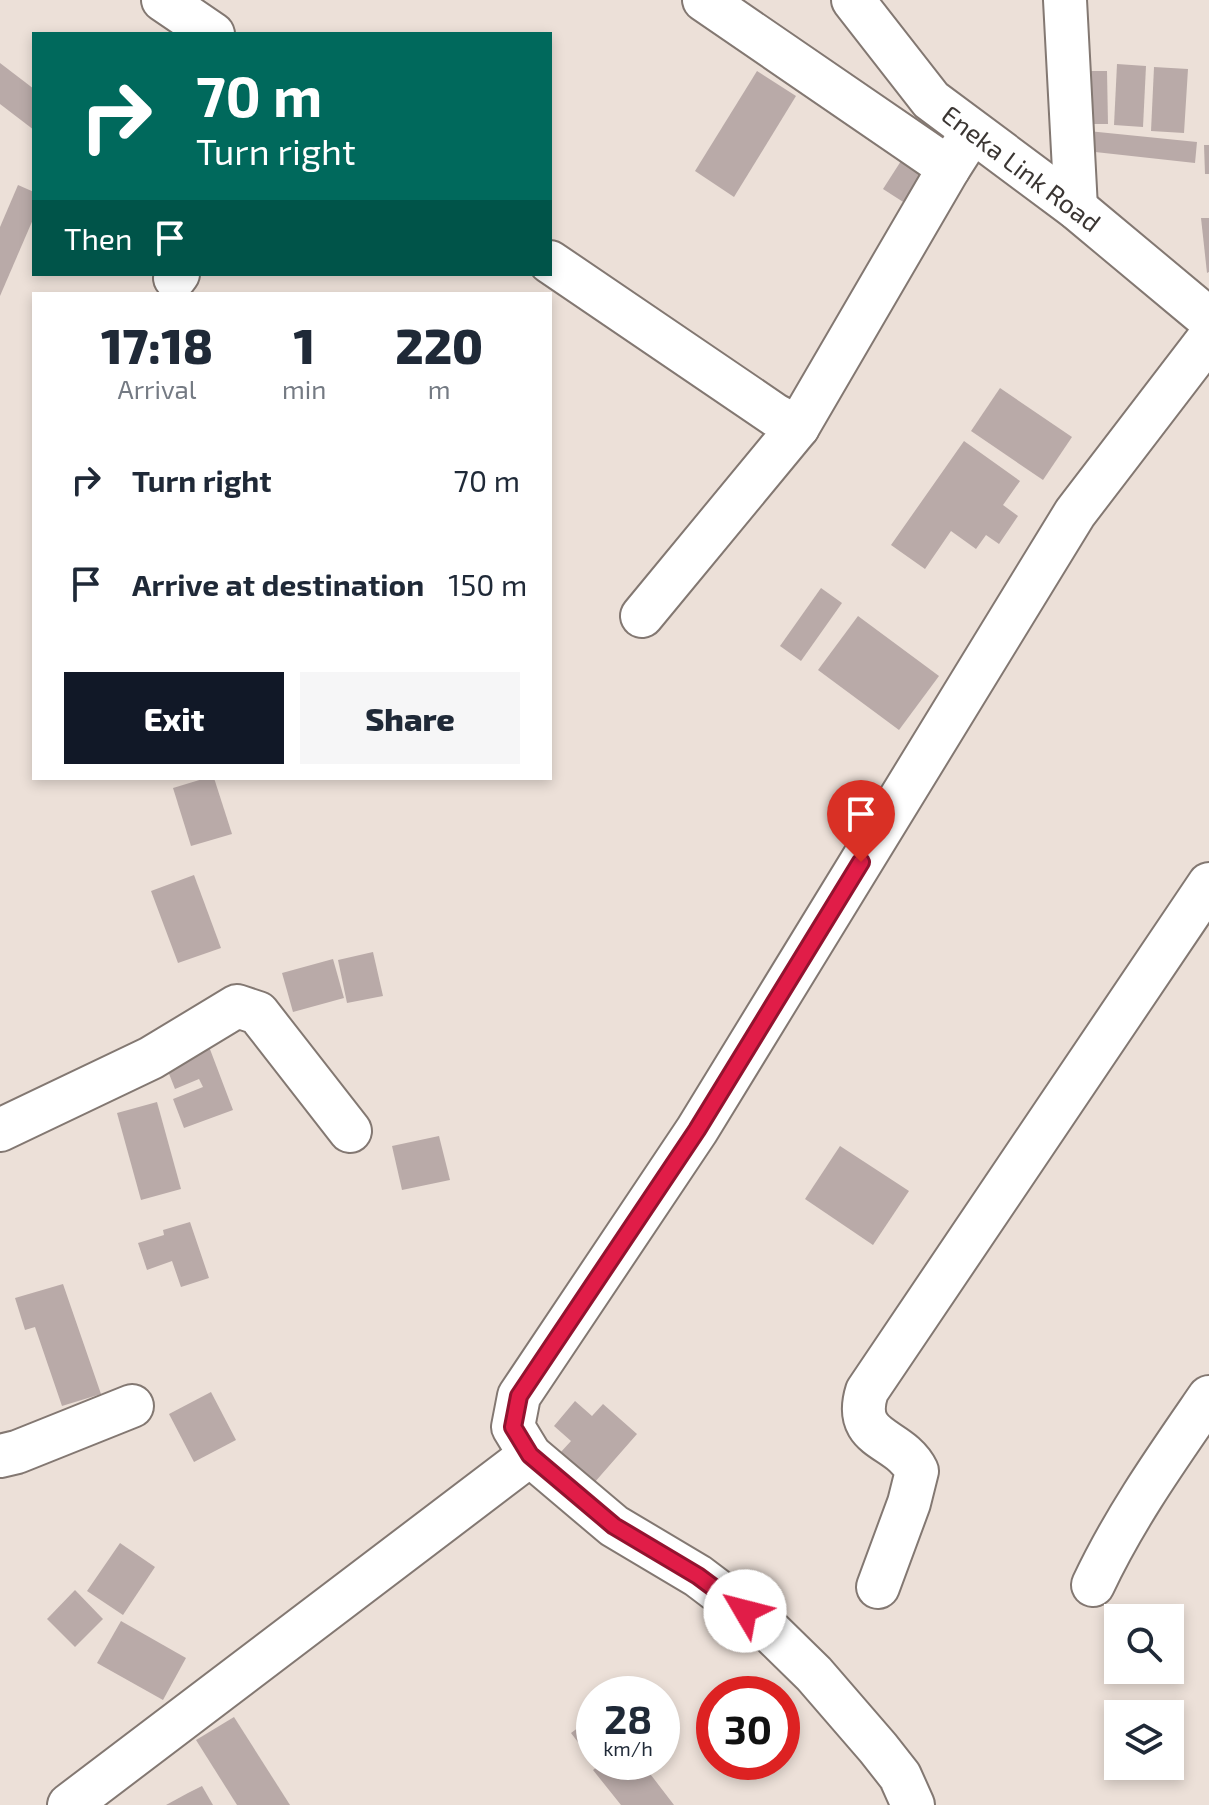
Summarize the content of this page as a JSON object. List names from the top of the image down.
{
  "streets": {
    "street": ["Eneka Link Road"]
  },
  "page": {
    "turn": ["70 m", "Turn right"],
    "then": "Then",
    "eta": [
      "17:18",
      "Arrival",
      "1",
      "min",
      "220",
      "m"
    ],
    "list": [
      {
        "name": "Turn right",
        "value": "70 m"
      },
      {
        "name": "Arrive at destination",
        "value": "150 m"
      }
    ],
    "buttons": ["Exit", "Share"],
    "speed": "28 km/h",
    "limit": "30"
  }
}
